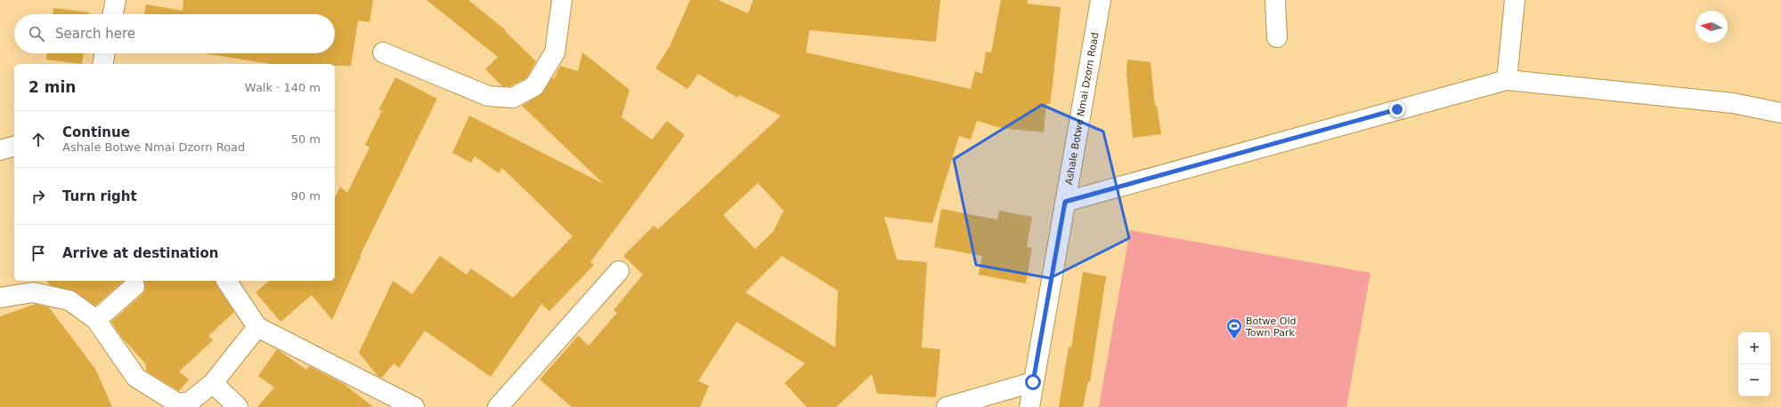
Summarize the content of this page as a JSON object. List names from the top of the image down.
{
  "streets": {
    "street": ["Ashale Botwe Nmai Dzorn Road"]
  },
  "places": {
    "sports": ["Botwe Old Town Park"]
  },
  "north": "left",
  "page": {
    "search": "Search here",
    "heading": ["2 min", "Walk · 140 m"],
    "list": [
      ["Continue", "Ashale Botwe Nmai Dzorn Road", "50 m"],
      ["Turn right", "90 m"],
      "Arrive at destination"
    ],
    "map_buttons": ["+", "−"]
  }
}
